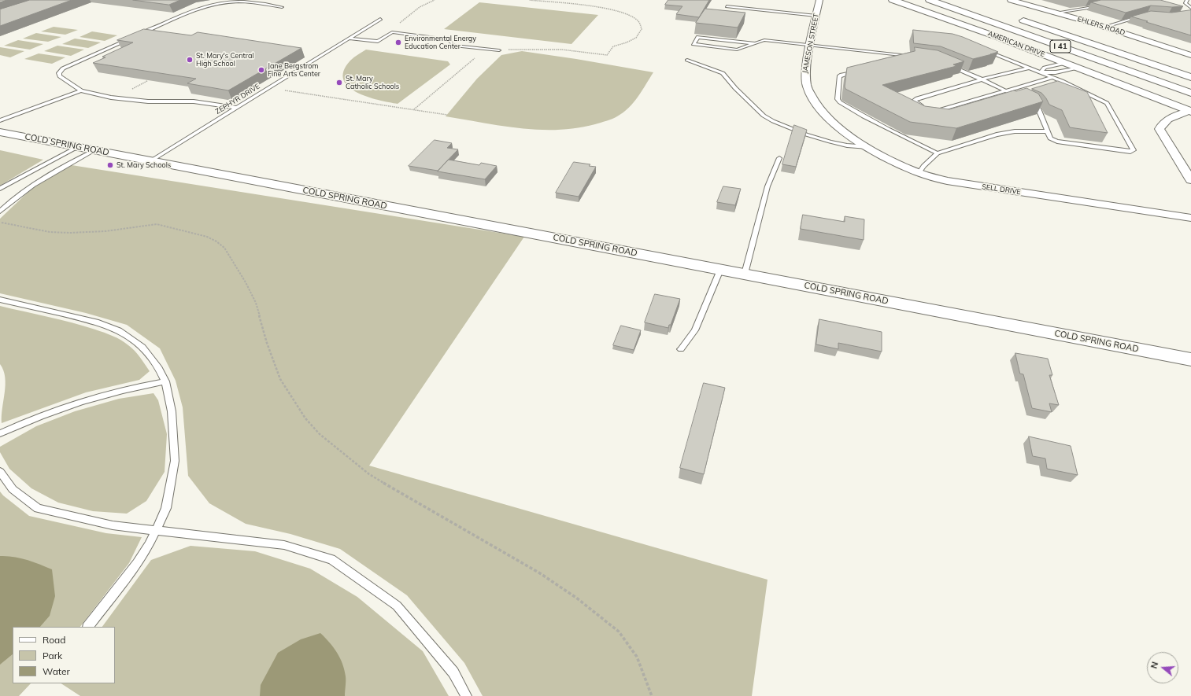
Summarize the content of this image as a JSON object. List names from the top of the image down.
{
  "streets": {
    "main road": ["AMERICAN DRIVE", "I 41", "COLD SPRING ROAD"],
    "street": ["EHLERS ROAD", "JAMESON STREET", "SELL DRIVE"],
    "lane": ["ZEPHYR DRIVE"]
  },
  "crossings": [
    ["JAMESON STREET", "SELL DRIVE"],
    ["ZEPHYR DRIVE", "COLD SPRING ROAD"]
  ],
  "places": [
    "Environmental Energy Education Center",
    "St. Mary's Central High School",
    "Jane Bergstrom Fine Arts Center",
    "St. Mary Catholic Schools",
    "St. Mary Schools"
  ],
  "legend": ["Road", "Park", "Water"],
  "north": "left"
}
